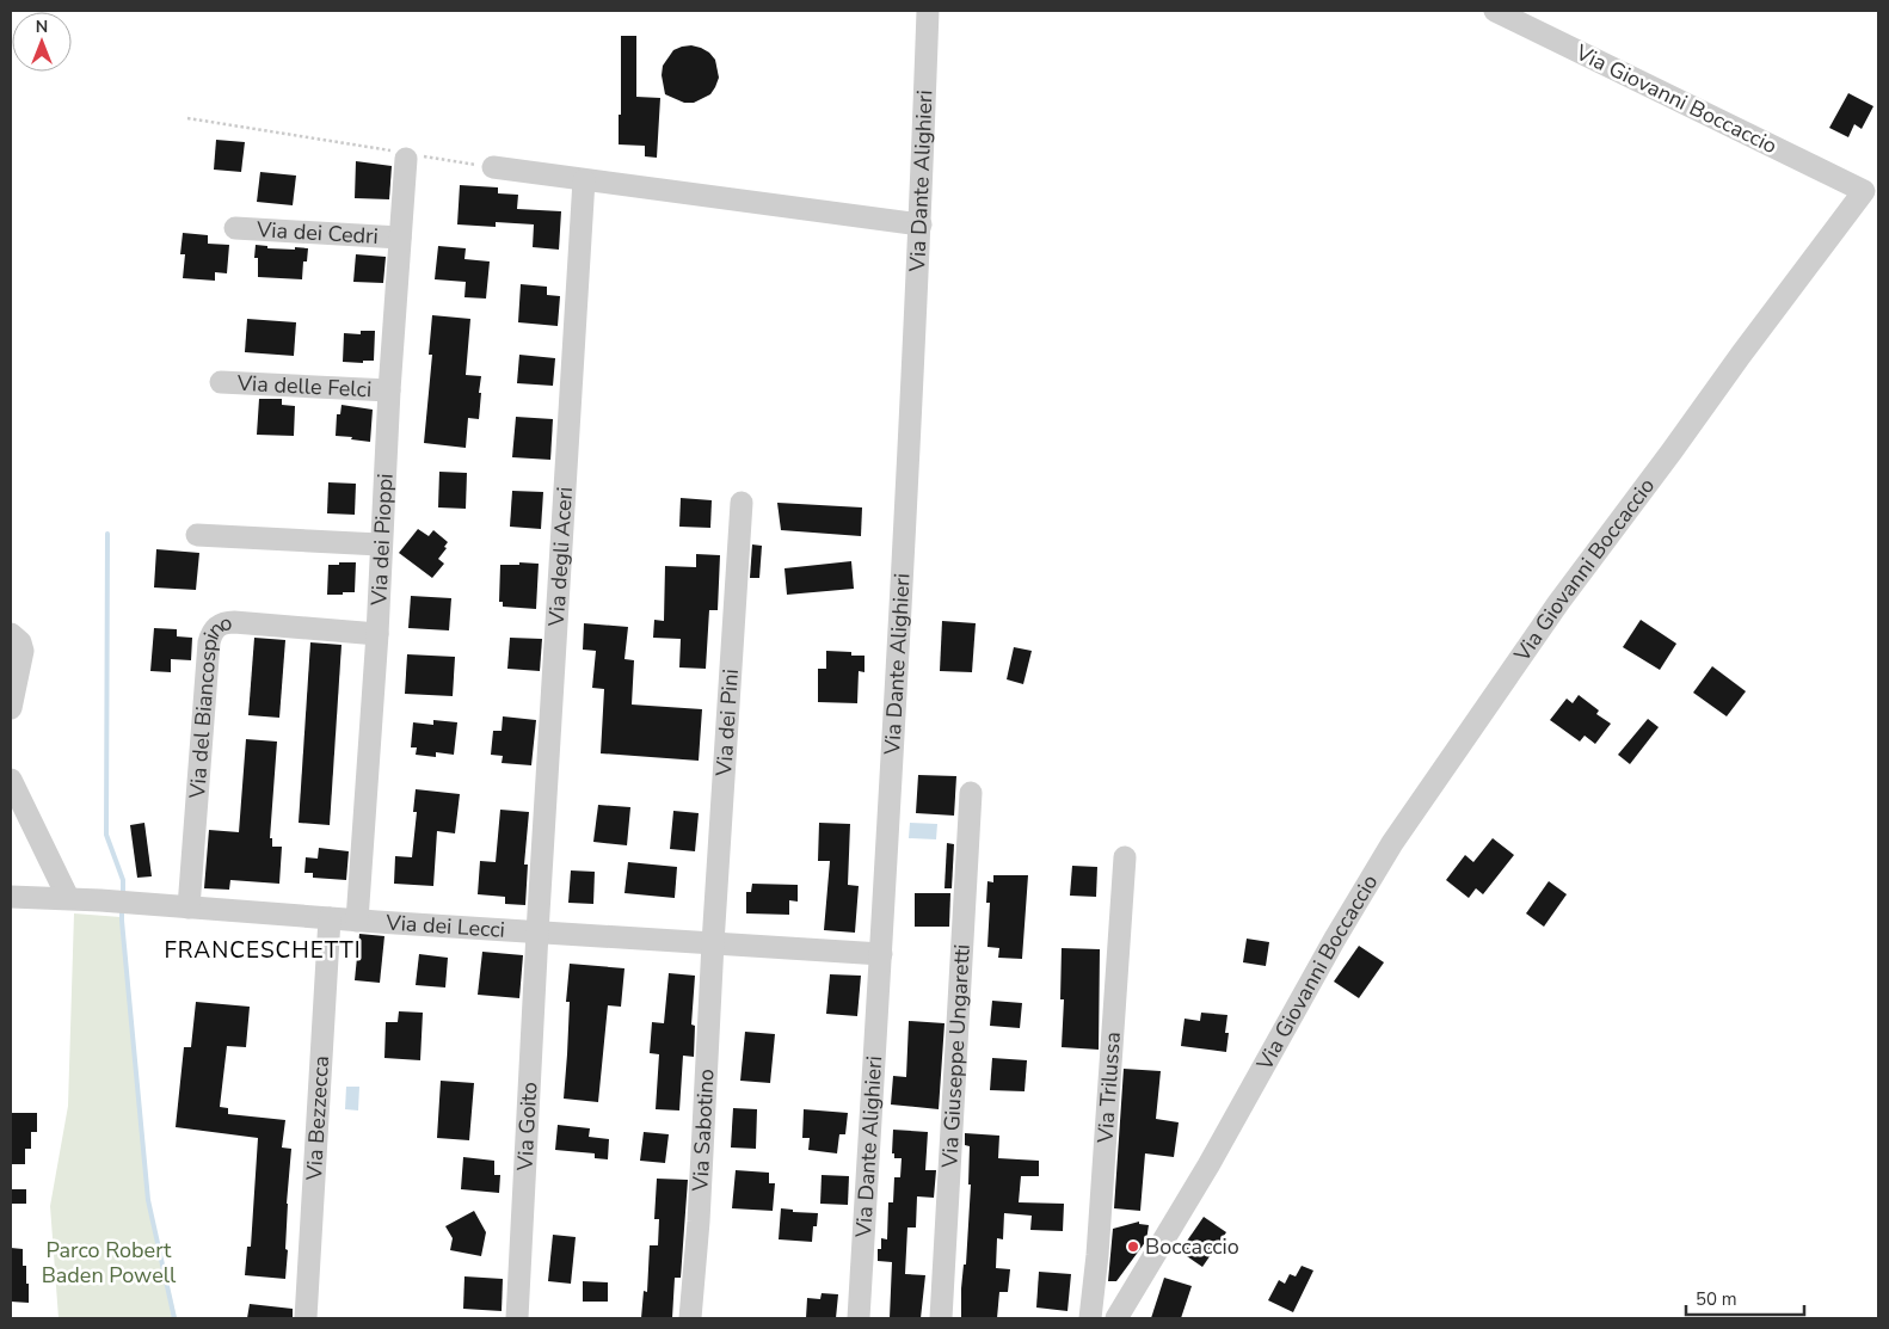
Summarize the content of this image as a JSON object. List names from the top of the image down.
{
  "streets": {
    "street": [
      "Via Giovanni Boccaccio",
      "Via Dante Alighieri",
      "Via dei Cedri",
      "Via delle Felci",
      "Via dei Pioppi",
      "Via degli Aceri",
      "Via del Biancospino",
      "Via dei Pini",
      "Via dei Lecci",
      "Via Giuseppe Ungaretti",
      "Via Trilussa",
      "Via Bezzecca",
      "Via Goito",
      "Via Sabotino"
    ]
  },
  "crossings": [
    ["Via Dante Alighieri", "Via dei Lecci"],
    ["Via dei Cedri", "Via dei Pioppi"],
    ["Via delle Felci", "Via dei Pioppi"],
    ["Via dei Pioppi", "Via del Biancospino"],
    ["Via dei Pioppi", "Via dei Lecci"],
    ["Via degli Aceri", "Via dei Lecci"],
    ["Via degli Aceri", "Via Goito"],
    ["Via del Biancospino", "Via dei Lecci"],
    ["Via dei Pini", "Via dei Lecci"],
    ["Via dei Pini", "Via Sabotino"],
    ["Via dei Lecci", "Via Bezzecca"],
    ["Via dei Lecci", "Via Goito"],
    ["Via dei Lecci", "Via Sabotino"]
  ],
  "districts": ["FRANCESCHETTI"],
  "parks": ["Parco Robert Baden Powell"],
  "places": ["Boccaccio"],
  "scale_bar": "50 m",
  "north": "top"
}
